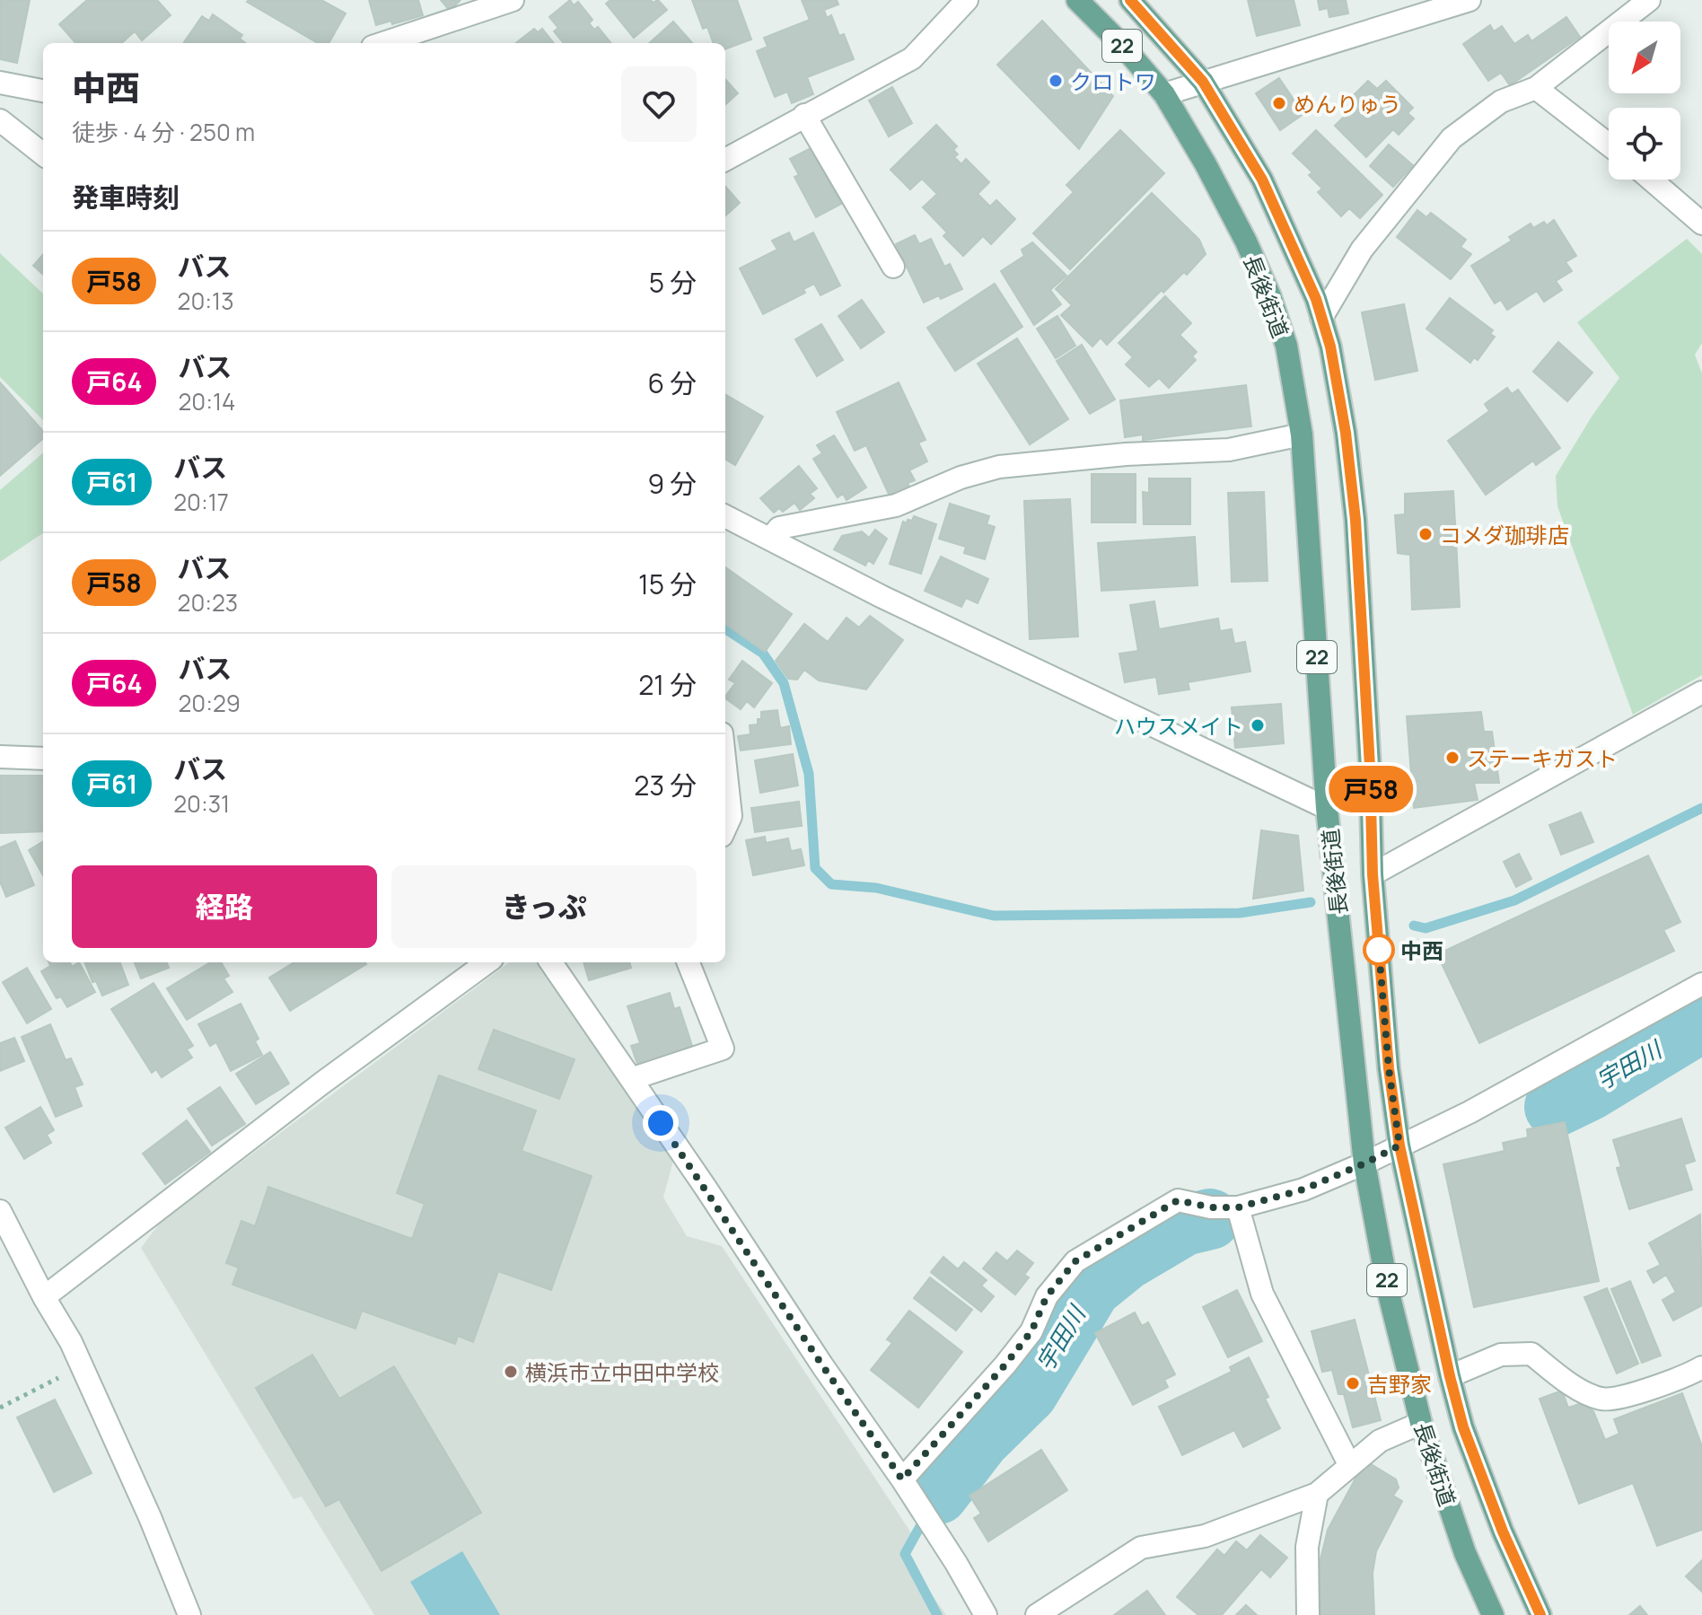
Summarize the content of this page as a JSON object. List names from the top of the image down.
{
  "streets": {
    "main road": ["22", "長後街道"]
  },
  "water": ["宇田川"],
  "places": [
    "クロトワ",
    "めんりゅう",
    "コメダ珈琲店",
    "ハウスメイト",
    "ステーキガスト",
    "中西",
    "横浜市立中田中学校",
    "吉野家"
  ],
  "lines": ["bus line 戸58"],
  "north": "bottom left",
  "page": {
    "on_map": "戸58",
    "heading": [
      ["中西", "徒歩 · 4 分 · 250 m"],
      "発車時刻"
    ],
    "list": [
      {
        "mark": "戸58",
        "name": "バス",
        "note": "20:13",
        "value": "5 分"
      },
      {
        "mark": "戸64",
        "name": "バス",
        "note": "20:14",
        "value": "6 分"
      },
      {
        "mark": "戸61",
        "name": "バス",
        "note": "20:17",
        "value": "9 分"
      },
      {
        "mark": "戸58",
        "name": "バス",
        "note": "20:23",
        "value": "15 分"
      },
      {
        "mark": "戸64",
        "name": "バス",
        "note": "20:29",
        "value": "21 分"
      },
      {
        "mark": "戸61",
        "name": "バス",
        "note": "20:31",
        "value": "23 分"
      }
    ],
    "buttons": ["経路", "きっぷ"]
  }
}
